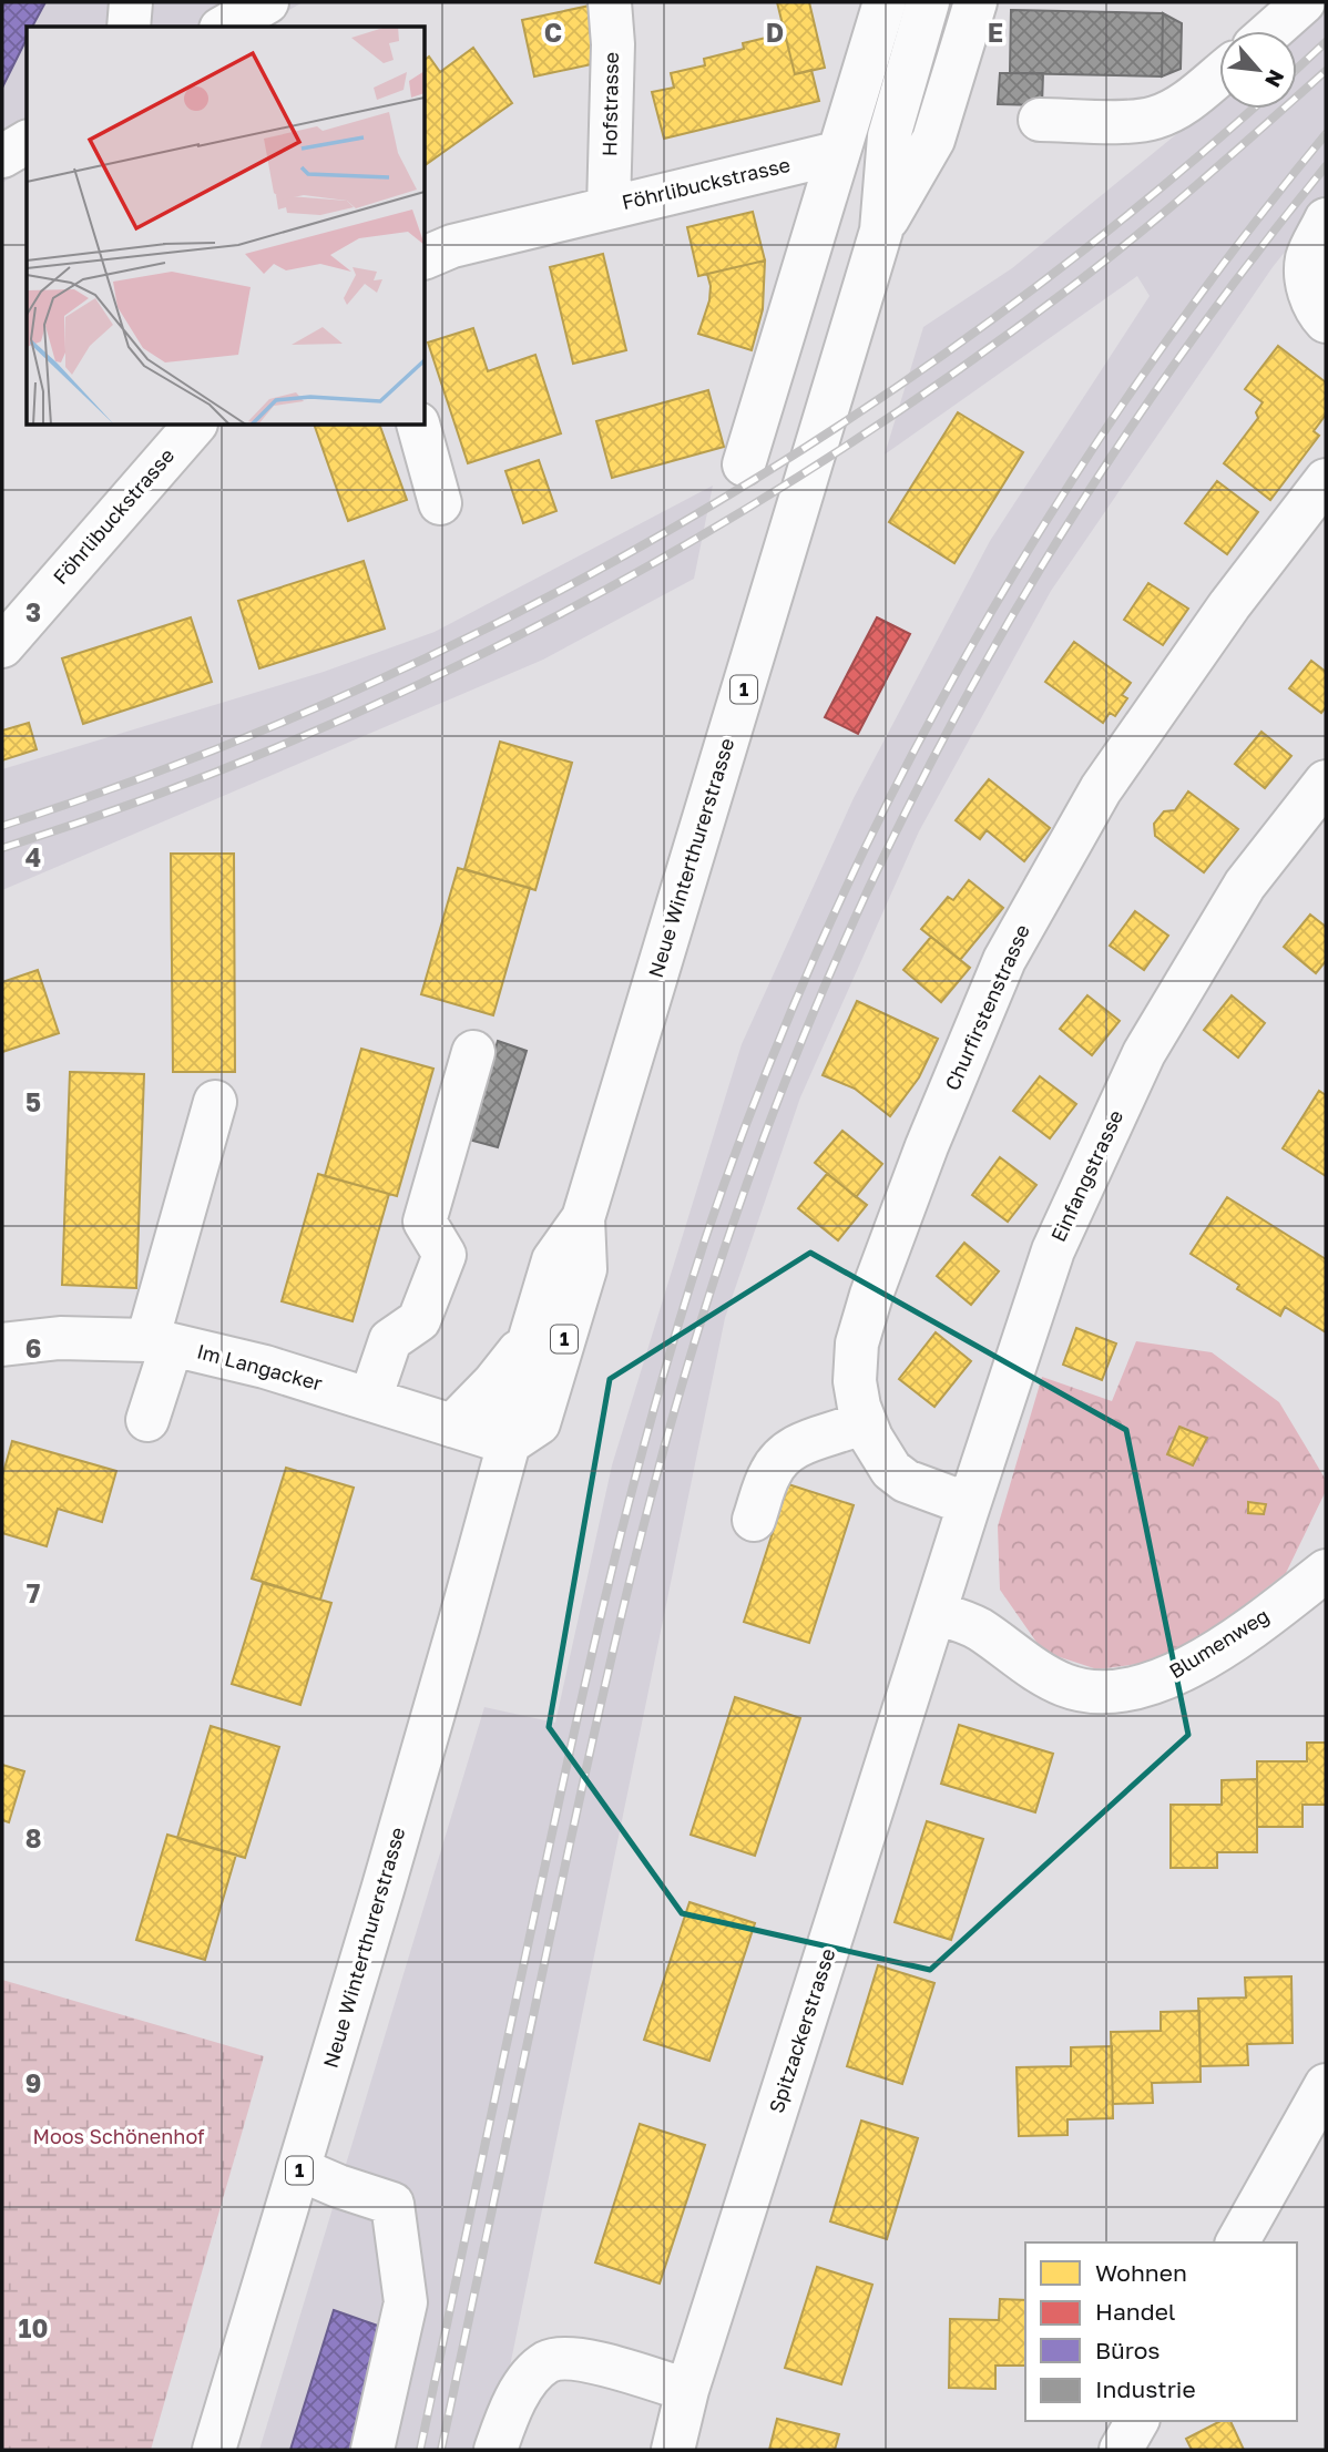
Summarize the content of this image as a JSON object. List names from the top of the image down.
{
  "streets": {
    "street": [
      "Hofstrasse",
      "Föhrlibuckstrasse",
      "1",
      "Neue Winterthurerstrasse",
      "Churfirstenstrasse",
      "Einfangstrasse",
      "Im Langacker",
      "Blumenweg",
      "Spitzackerstrasse"
    ]
  },
  "crossings": [
    ["Hofstrasse", "Föhrlibuckstrasse"],
    ["Neue Winterthurerstrasse", "Im Langacker"],
    ["Churfirstenstrasse", "Einfangstrasse"],
    ["Einfangstrasse", "Blumenweg"],
    ["Einfangstrasse", "Spitzackerstrasse"],
    ["Blumenweg", "Spitzackerstrasse"]
  ],
  "parks": ["Moos Schönenhof"],
  "legend": [
    "Wohnen",
    "Handel",
    "Büros",
    "Industrie"
  ],
  "north": "bottom right",
  "grid": {
    "columns": ["C", "D", "E"],
    "rows": [
      "3",
      "4",
      "5",
      "6",
      "7",
      "8",
      "9",
      "10"
    ]
  }
}
